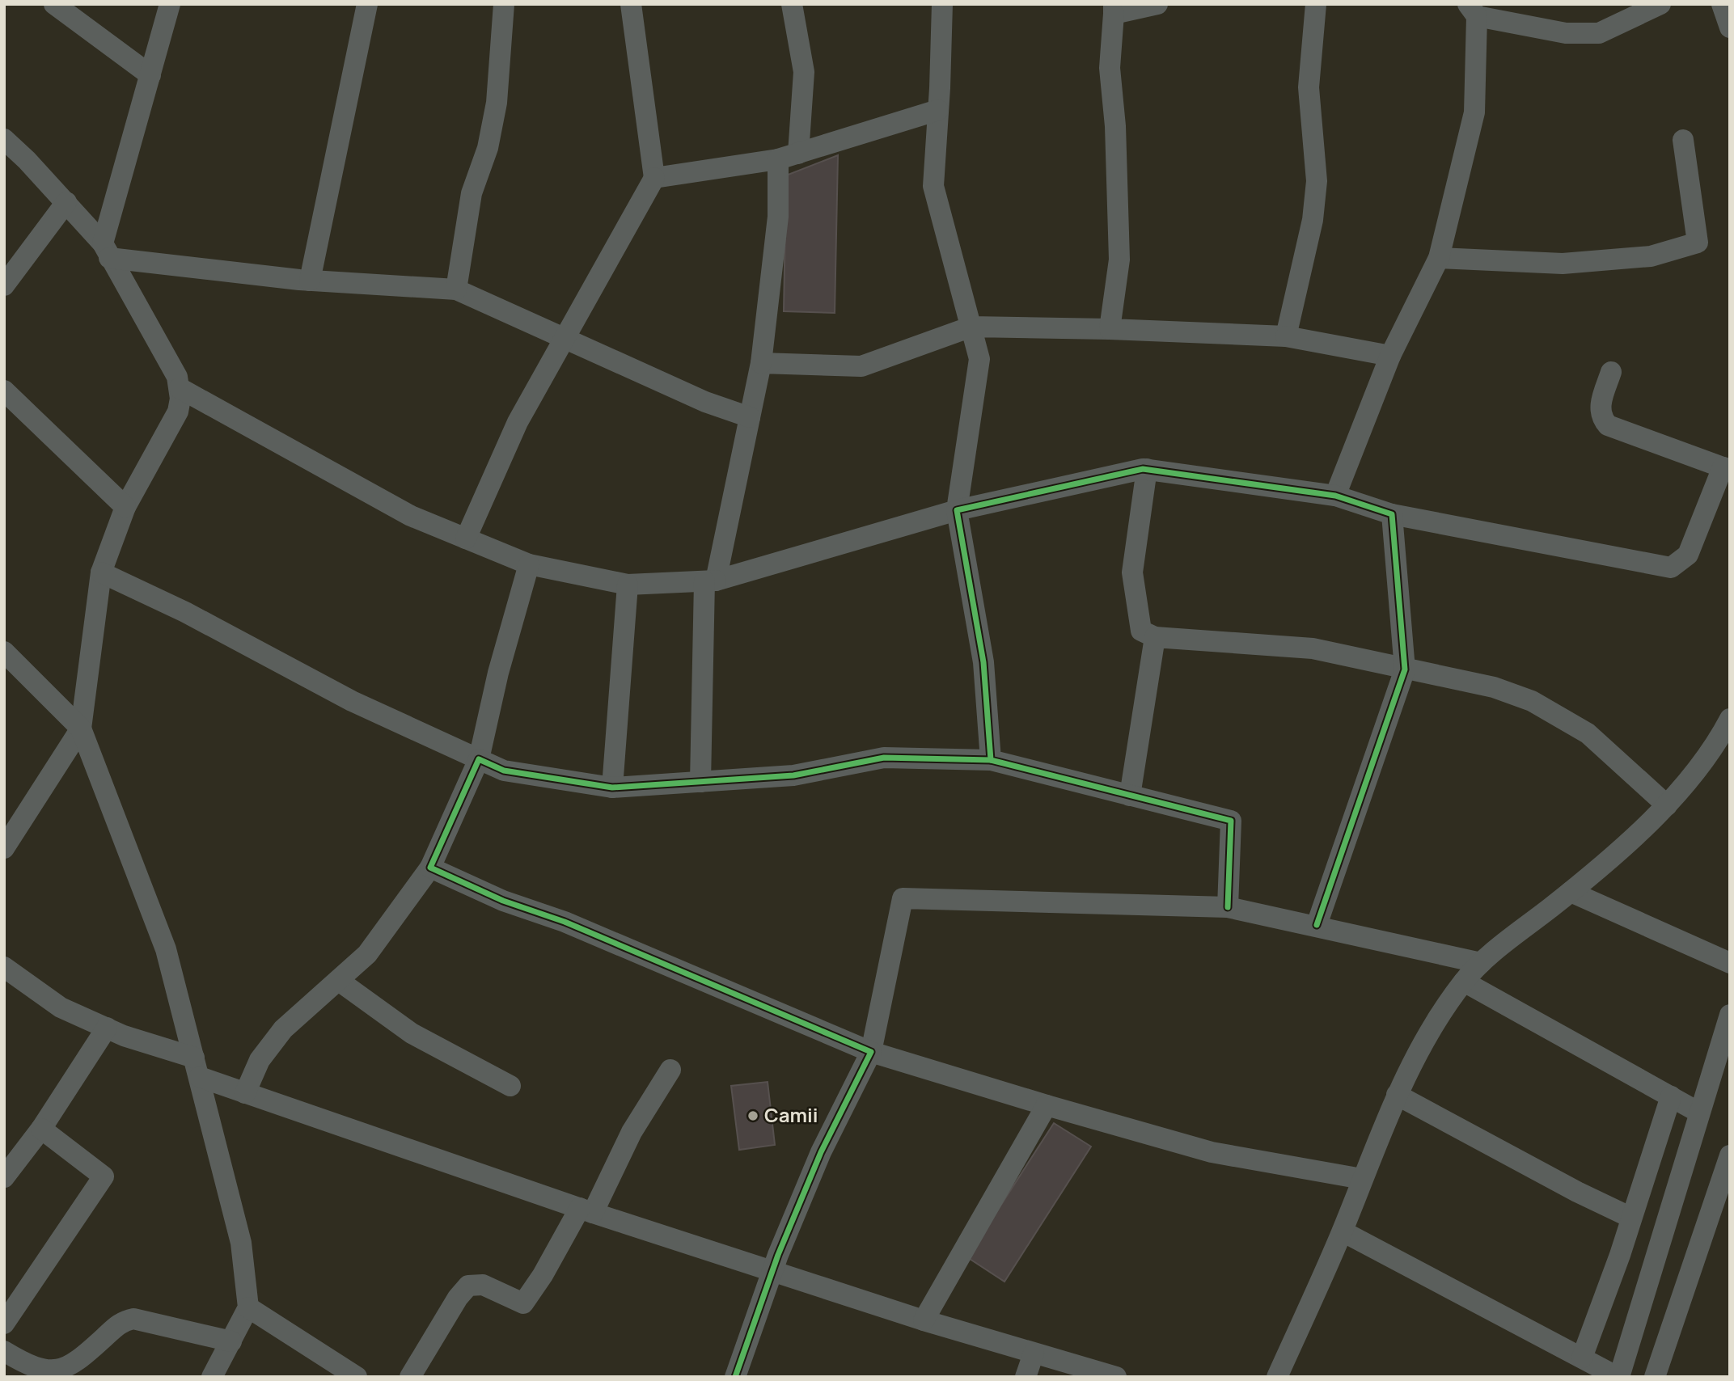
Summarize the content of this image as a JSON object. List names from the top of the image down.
{
  "places": ["Camii"]
}
